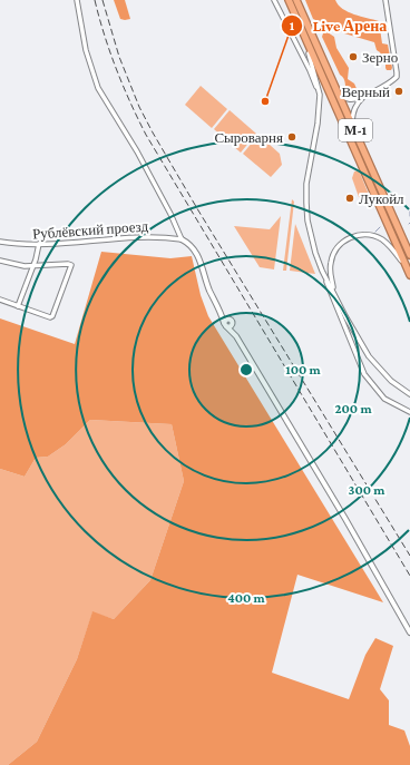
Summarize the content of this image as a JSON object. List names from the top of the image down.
{
  "streets": {
    "highway": ["М-1"],
    "street": ["Рублёвский проезд"]
  },
  "places": [
    "Зерно",
    "Верный",
    "Live Арена",
    "Сыроварня",
    "Лукойл"
  ],
  "rings": [
    "100 m",
    "200 m",
    "300 m",
    "400 m"
  ]
}
